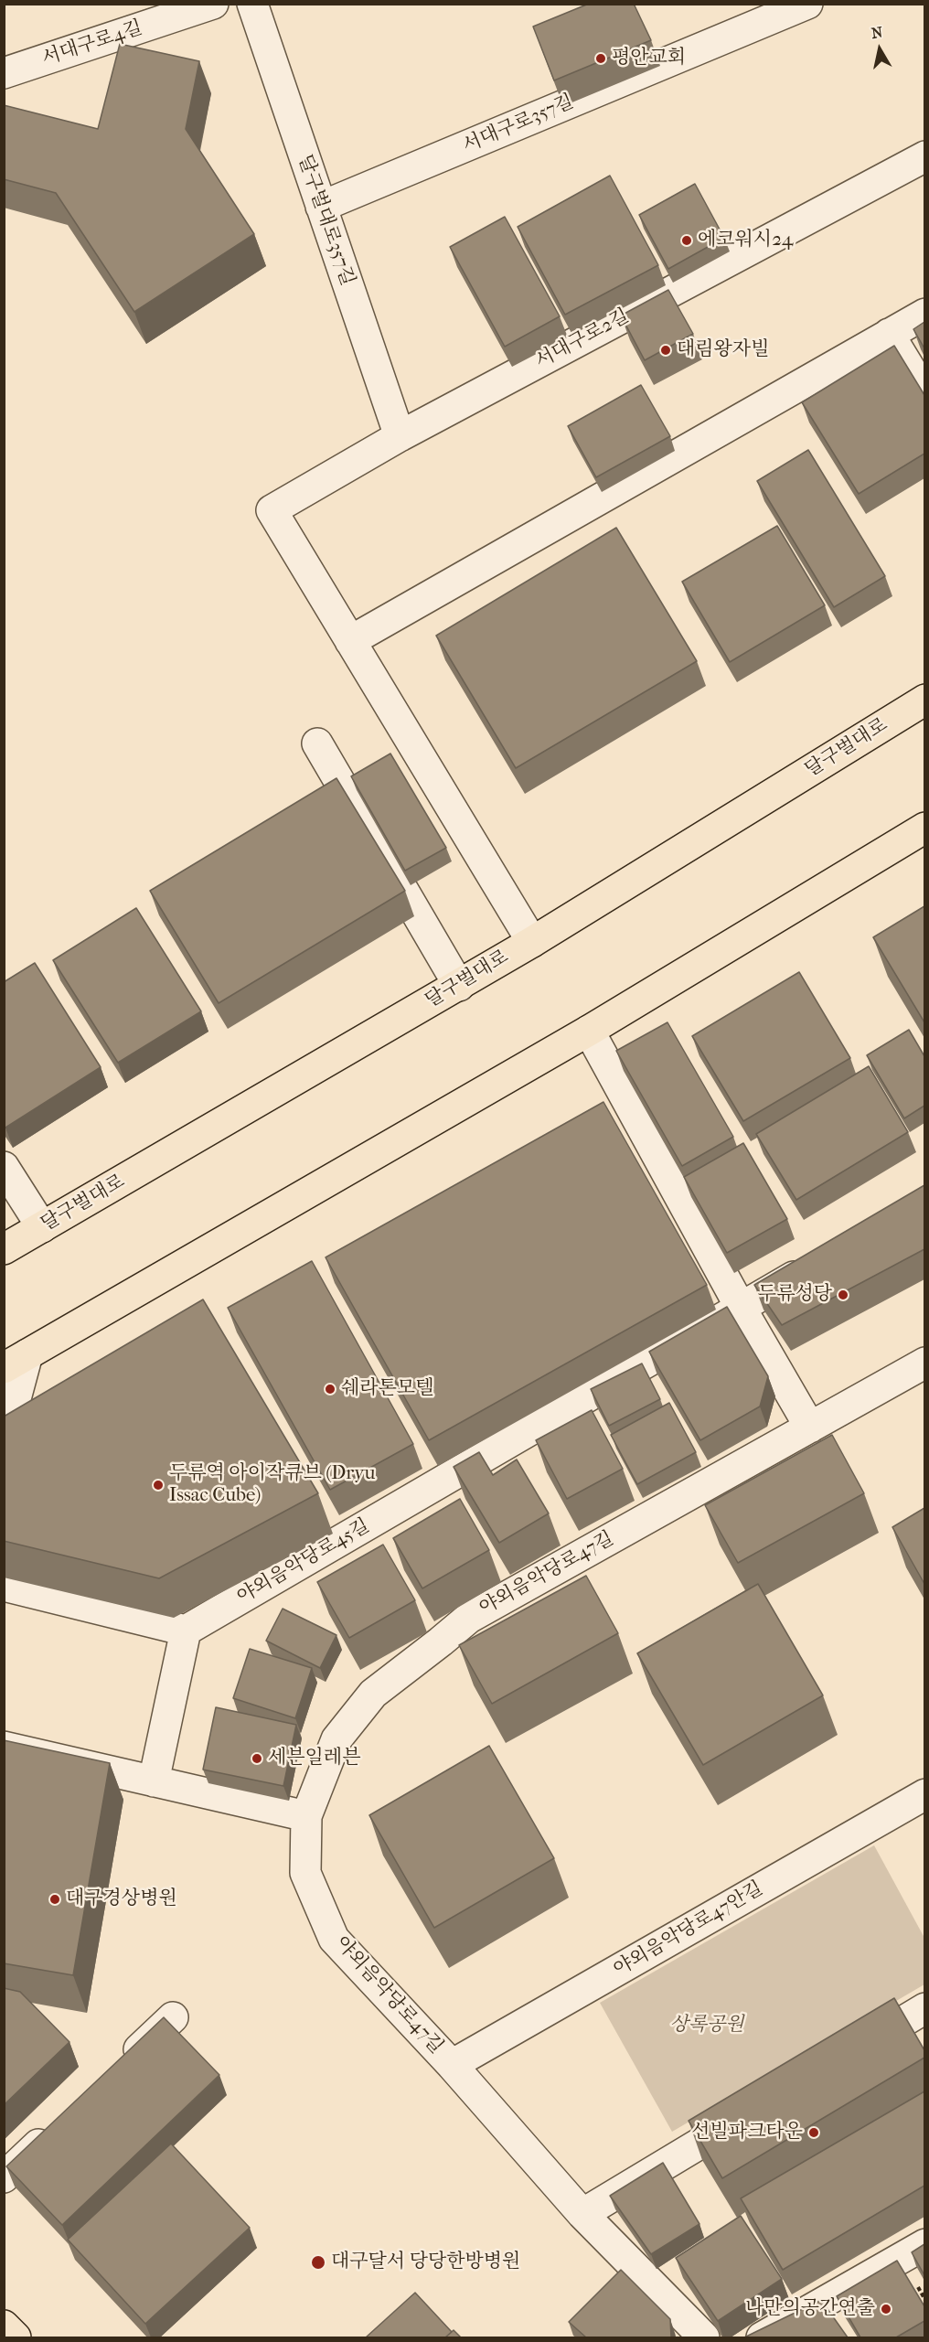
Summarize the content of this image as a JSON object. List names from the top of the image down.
{
  "streets": {
    "main road": ["달구벌대로"],
    "street": [
      "서대구로4길",
      "서대구로357길",
      "달구벌대로357길",
      "서대구로2길",
      "야외음악당로45길",
      "야외음악당로47길",
      "야외음악당로47안길"
    ]
  },
  "crossings": [
    ["서대구로357길", "달구벌대로357길"],
    ["달구벌대로357길", "서대구로2길"],
    ["야외음악당로47길", "야외음악당로47안길"]
  ],
  "parks": ["상록공원"],
  "places": [
    "평안교회",
    "에코워시24",
    "대림왕자빌",
    "두류성당",
    "쉐라톤모텔",
    "두류역 아이작큐브 (Dryu Issac Cube)",
    "세븐일레븐",
    "대구경상병원",
    "선빌파크타운",
    "대구달서 당당한방병원",
    "나만의공간연출"
  ],
  "north": "top"
}
